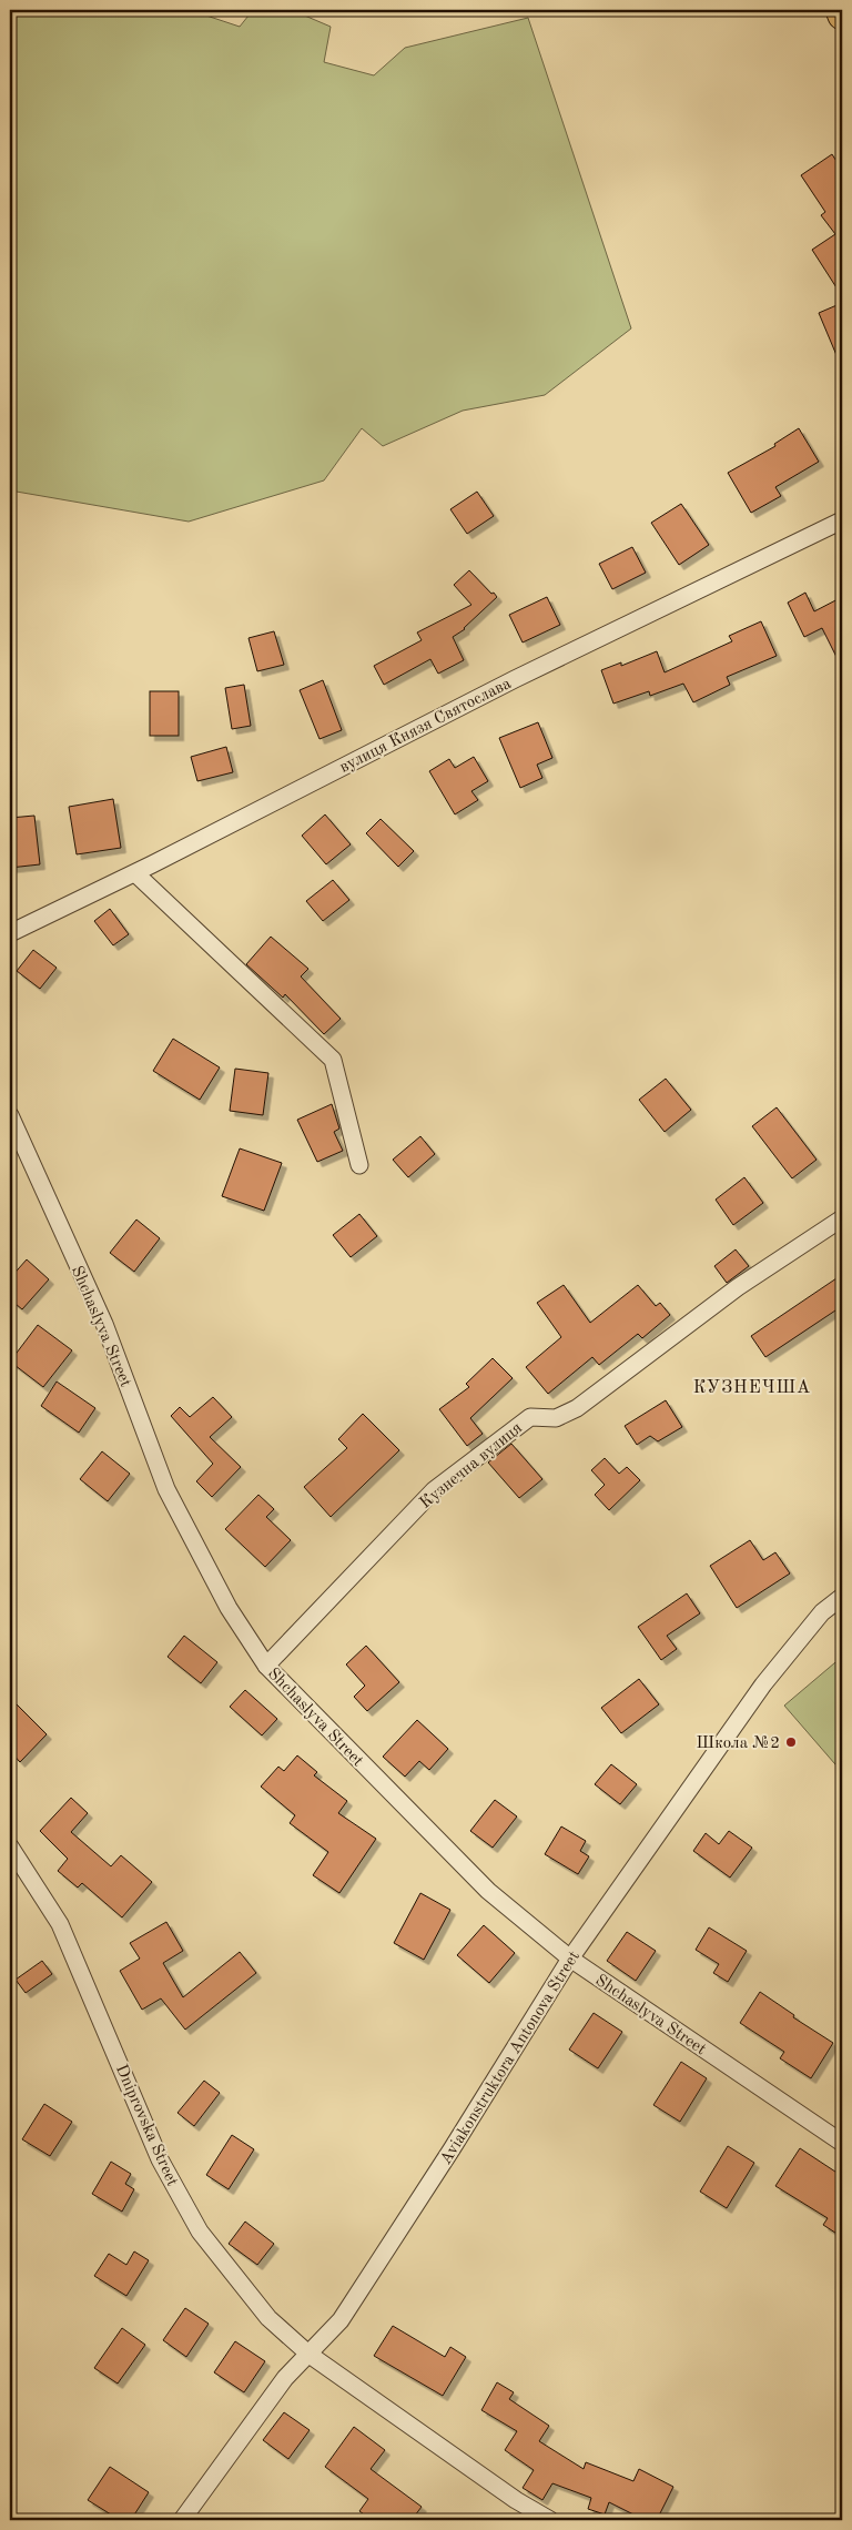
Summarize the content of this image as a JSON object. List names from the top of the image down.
{
  "streets": {
    "street": [
      "вулиця Князя Святослава",
      "Shchaslyva Street",
      "Кузнечна вулиця",
      "Aviakonstruktora Antonova Street",
      "Dniprovska Street"
    ]
  },
  "crossings": [
    ["Shchaslyva Street", "Кузнечна вулиця"],
    ["Shchaslyva Street", "Aviakonstruktora Antonova Street"],
    ["Aviakonstruktora Antonova Street", "Dniprovska Street"]
  ],
  "districts": ["КУЗНЕЧША"],
  "places": ["Школа №2"]
}
